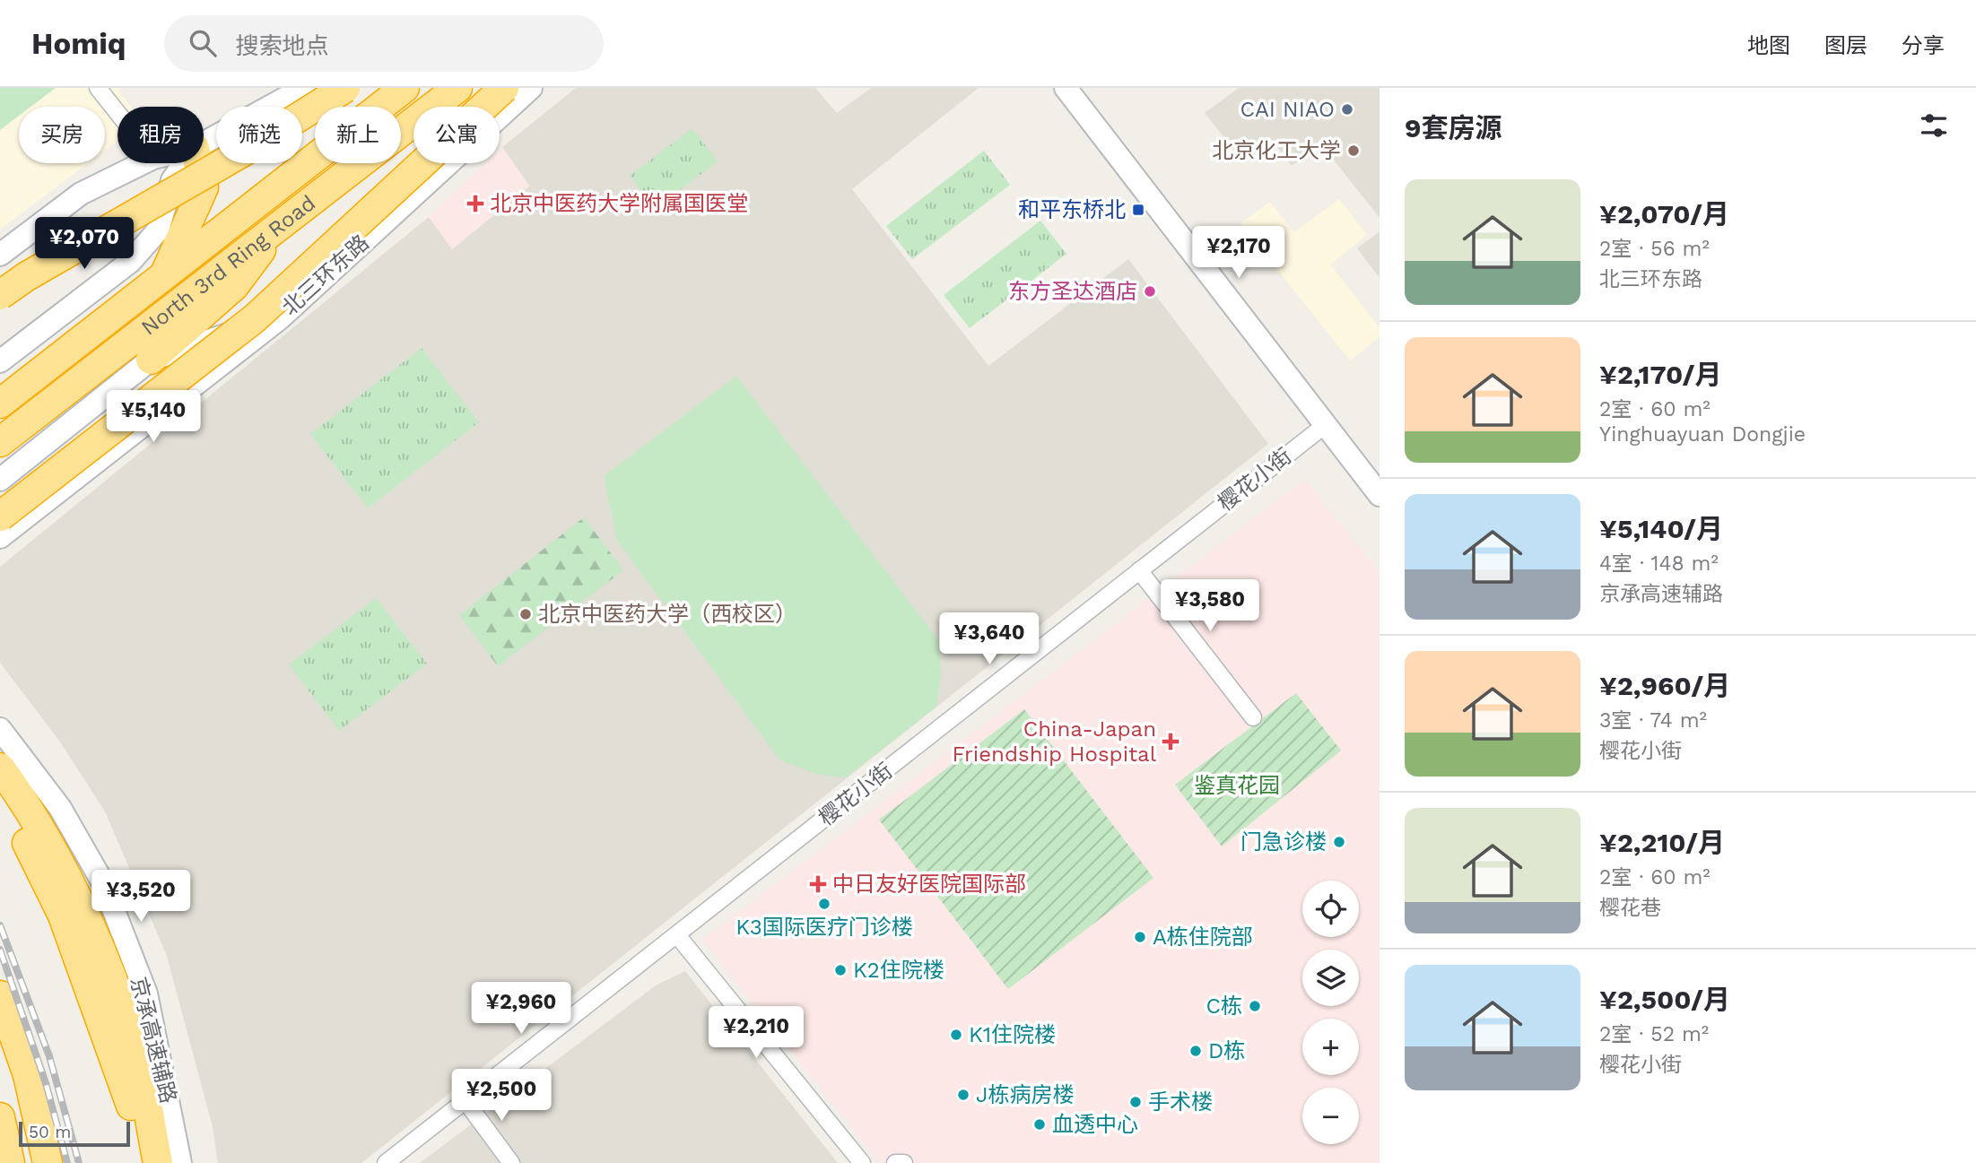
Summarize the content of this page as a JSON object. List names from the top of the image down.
{
  "streets": {
    "highway": ["North 3rd Ring Road"],
    "street": ["北三环东路", "樱花小街", "京承高速辅路"]
  },
  "parks": ["鉴真花园"],
  "places": {
    "other": [
      "CAI NIAO",
      "北京化工大学",
      "东方圣达酒店",
      "北京中医药大学（西校区）",
      "门急诊楼",
      "K3国际医疗门诊楼",
      "A栋住院部",
      "K2住院楼",
      "C栋",
      "K1住院楼",
      "D栋",
      "J栋病房楼",
      "手术楼",
      "血透中心"
    ],
    "health": ["北京中医药大学附属国医堂", "China-Japan Friendship Hospital", "中日友好医院国际部"],
    "transit": ["和平东桥北"]
  },
  "scale_bar": "50 m",
  "page": {
    "header": "Homiq",
    "search": "搜索地点",
    "nav": ["地图", "图层", "分享"],
    "heading": "9套房源",
    "chip": [
      "买房",
      "租房",
      "筛选",
      "新上",
      "公寓"
    ],
    "list": [
      {
        "name": "¥2,070/月",
        "note": "2室 · 56 m² · 北三环东路"
      },
      {
        "name": "¥2,170/月",
        "note": "2室 · 60 m² · Yinghuayuan Dongjie"
      },
      {
        "name": "¥5,140/月",
        "note": "4室 · 148 m² · 京承高速辅路"
      },
      {
        "name": "¥2,960/月",
        "note": "3室 · 74 m² · 樱花小街"
      },
      {
        "name": "¥2,210/月",
        "note": "2室 · 60 m² · 樱花巷"
      },
      {
        "name": "¥2,500/月",
        "note": "2室 · 52 m² · 樱花小街"
      }
    ],
    "price": [
      "¥2,070",
      "¥2,170",
      "¥5,140",
      "¥3,580",
      "¥3,640",
      "¥3,520",
      "¥2,960",
      "¥2,210",
      "¥2,500"
    ],
    "map_buttons": ["+", "−"],
    "scale": "50 m"
  }
}
